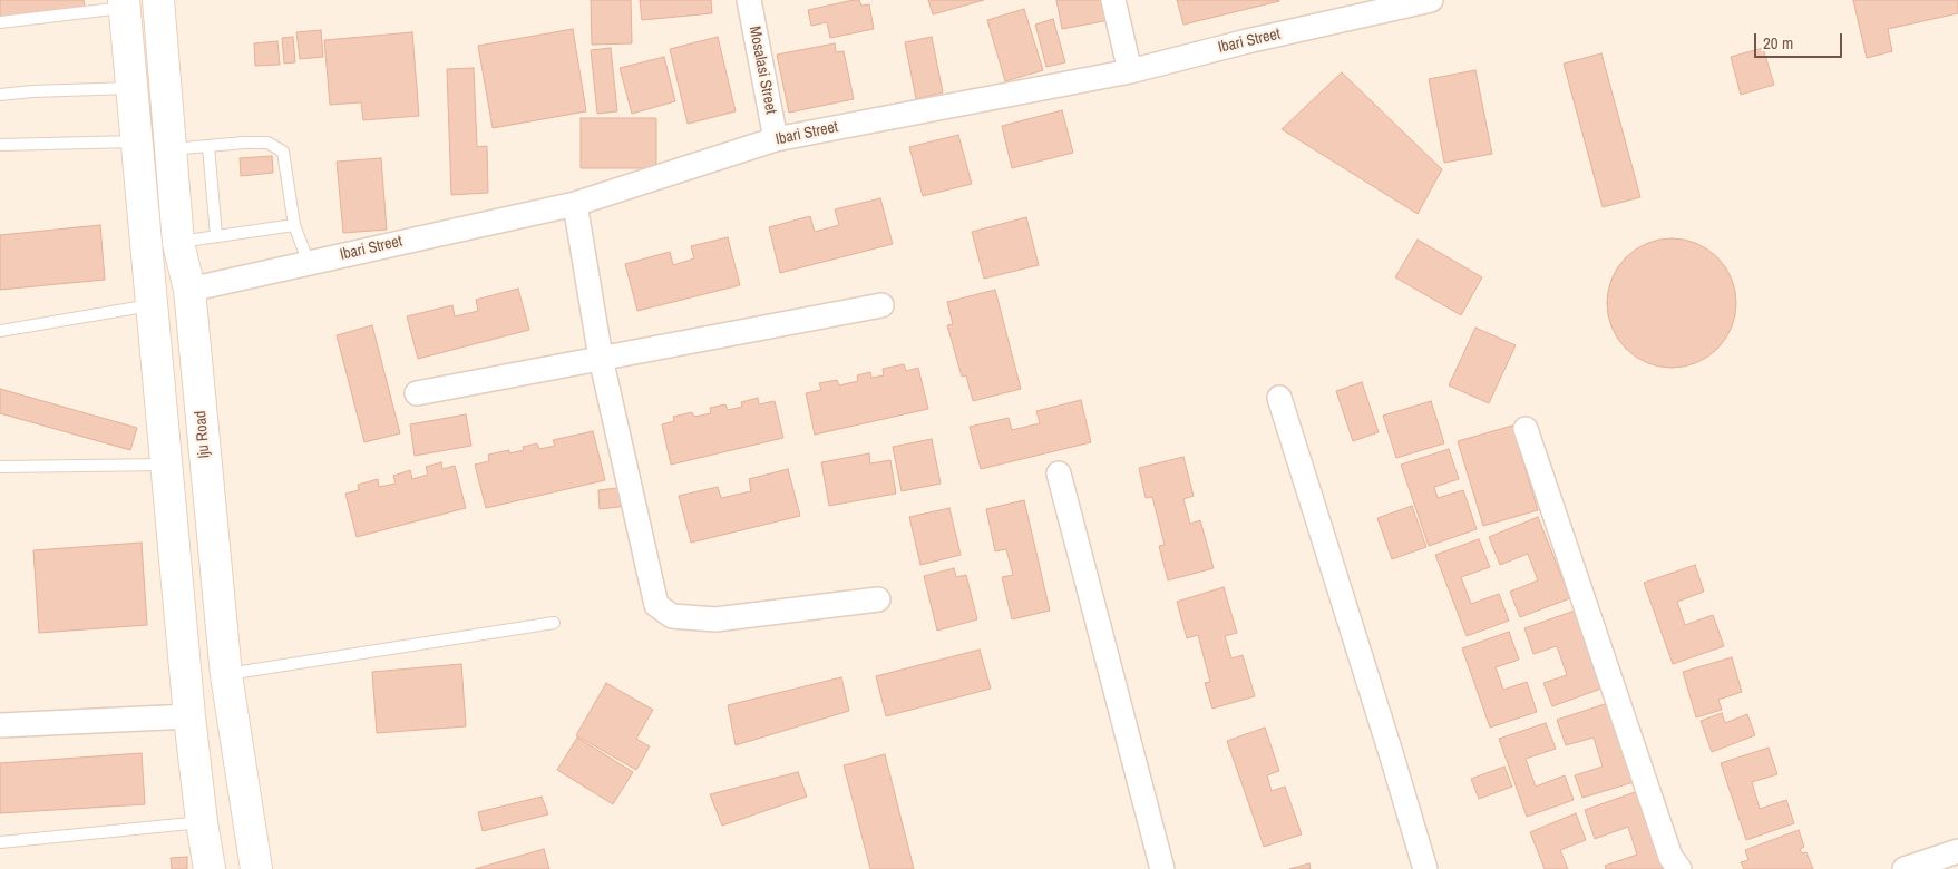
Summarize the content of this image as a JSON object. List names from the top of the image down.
{
  "streets": {
    "main road": ["Iju Road"],
    "street": ["Ibari Street", "Mosalasi Street"]
  },
  "crossings": [
    ["Ibari Street", "Mosalasi Street"],
    ["Ibari Street", "Iju Road"]
  ],
  "scale_bar": "20 m"
}
